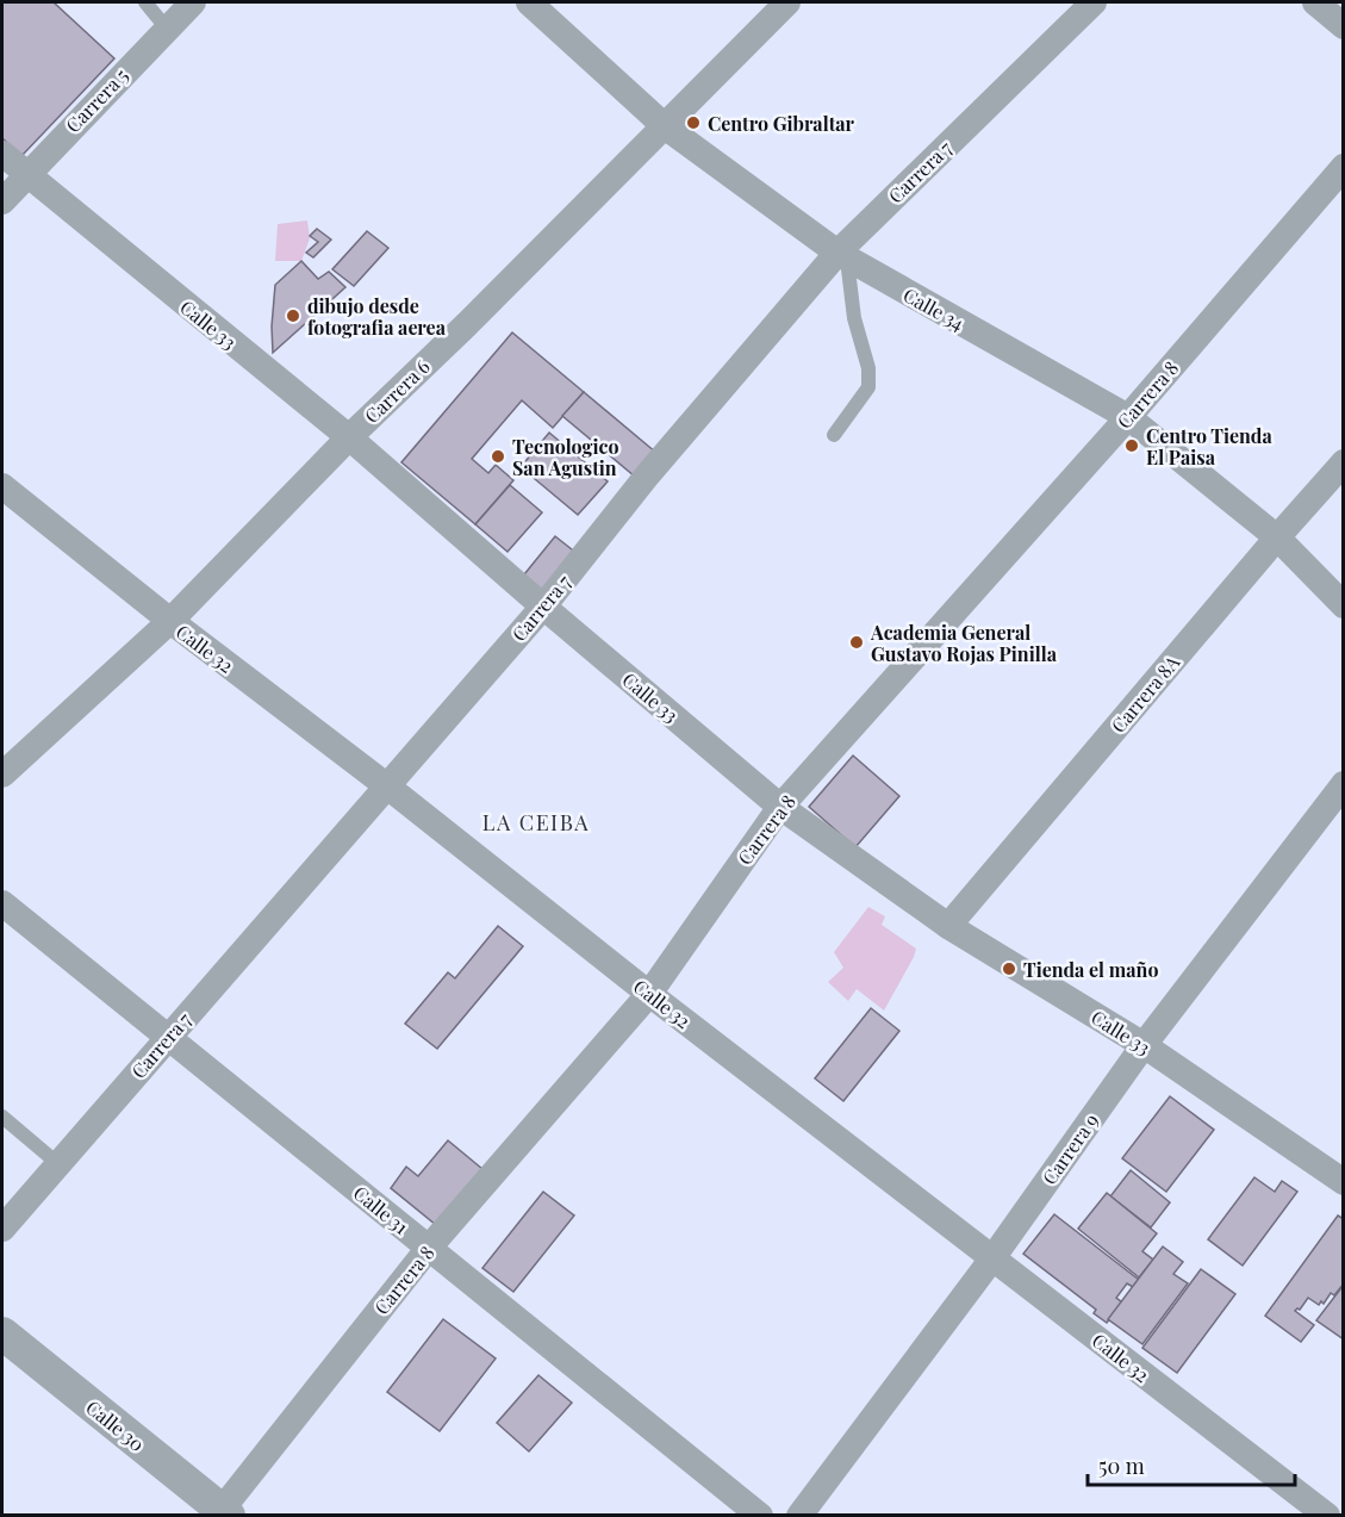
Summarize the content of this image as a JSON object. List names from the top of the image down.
{
  "streets": {
    "street": [
      "Carrera 5",
      "Carrera 7",
      "Calle 34",
      "Calle 33",
      "Carrera 6",
      "Carrera 8",
      "Calle 32",
      "Carrera 8A",
      "Carrera 9",
      "Calle 31",
      "Calle 30"
    ]
  },
  "crossings": [
    ["Carrera 5", "Calle 33"],
    ["Carrera 7", "Calle 34"],
    ["Carrera 7", "Calle 33"],
    ["Carrera 7", "Calle 32"],
    ["Carrera 7", "Calle 31"],
    ["Calle 34", "Carrera 6"],
    ["Calle 34", "Carrera 8"],
    ["Calle 34", "Carrera 8A"],
    ["Calle 33", "Carrera 6"],
    ["Calle 33", "Carrera 8"],
    ["Calle 33", "Carrera 8A"],
    ["Calle 33", "Carrera 9"],
    ["Carrera 6", "Calle 32"],
    ["Carrera 8", "Calle 32"],
    ["Carrera 8", "Calle 31"],
    ["Carrera 8", "Calle 30"],
    ["Calle 32", "Carrera 9"]
  ],
  "districts": ["LA CEIBA"],
  "places": [
    "Centro Gibraltar",
    "dibujo desde fotografia aerea",
    "Centro Tienda El Paisa",
    "Tecnologico San Agustin",
    "Academia General Gustavo Rojas Pinilla",
    "Tienda el maño"
  ],
  "scale_bar": "50 m"
}
